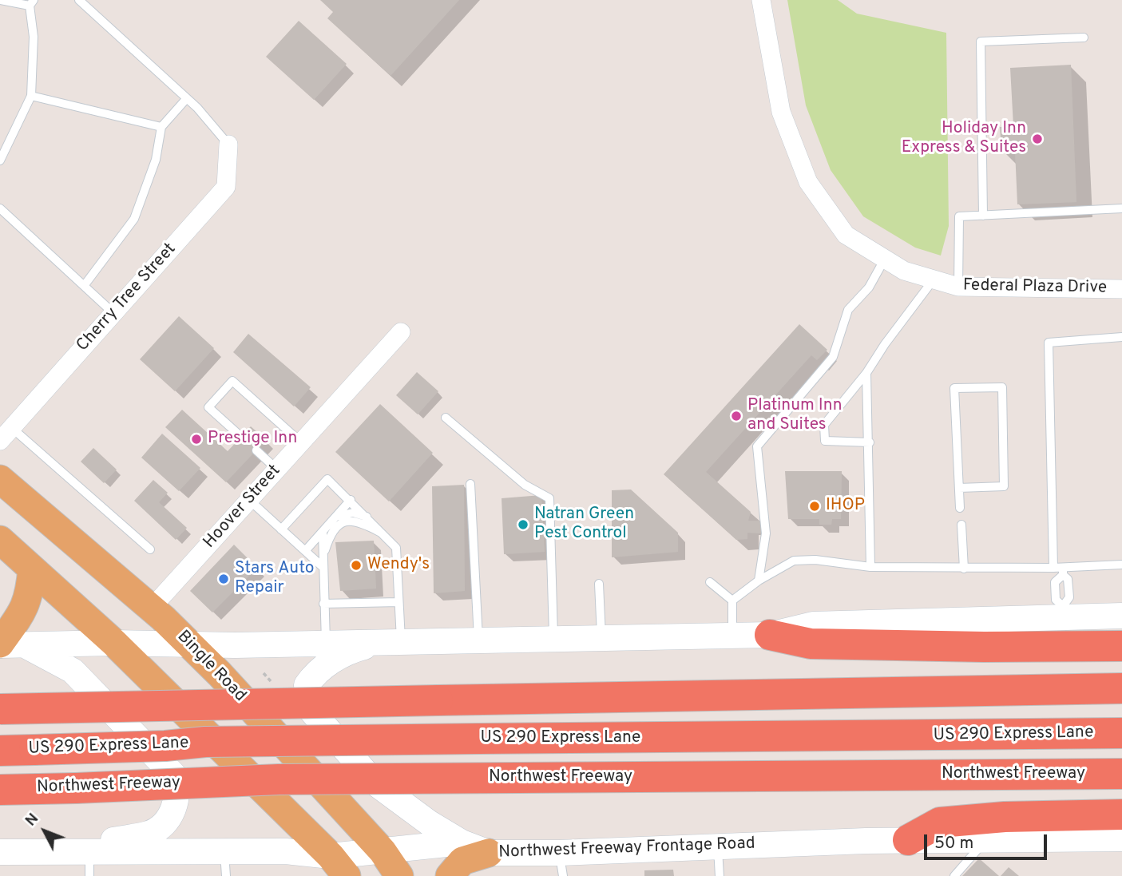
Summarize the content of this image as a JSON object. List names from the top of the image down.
{
  "streets": {
    "highway": ["US 290 Express Lane", "Northwest Freeway"],
    "main road": ["Bingle Road", "Northwest Freeway Frontage Road"],
    "street": ["Federal Plaza Drive", "Cherry Tree Street", "Hoover Street"]
  },
  "crossings": [
    ["Hoover Street", "Bingle Road"],
    ["Bingle Road", "Northwest Freeway Frontage Road"]
  ],
  "places": [
    "Holiday Inn Express & Suites",
    "Platinum Inn and Suites",
    "Prestige Inn",
    "IHOP",
    "Natran Green Pest Control",
    "Wendy's",
    "Stars Auto Repair"
  ],
  "scale_bar": "50 m",
  "north": "top left"
}
